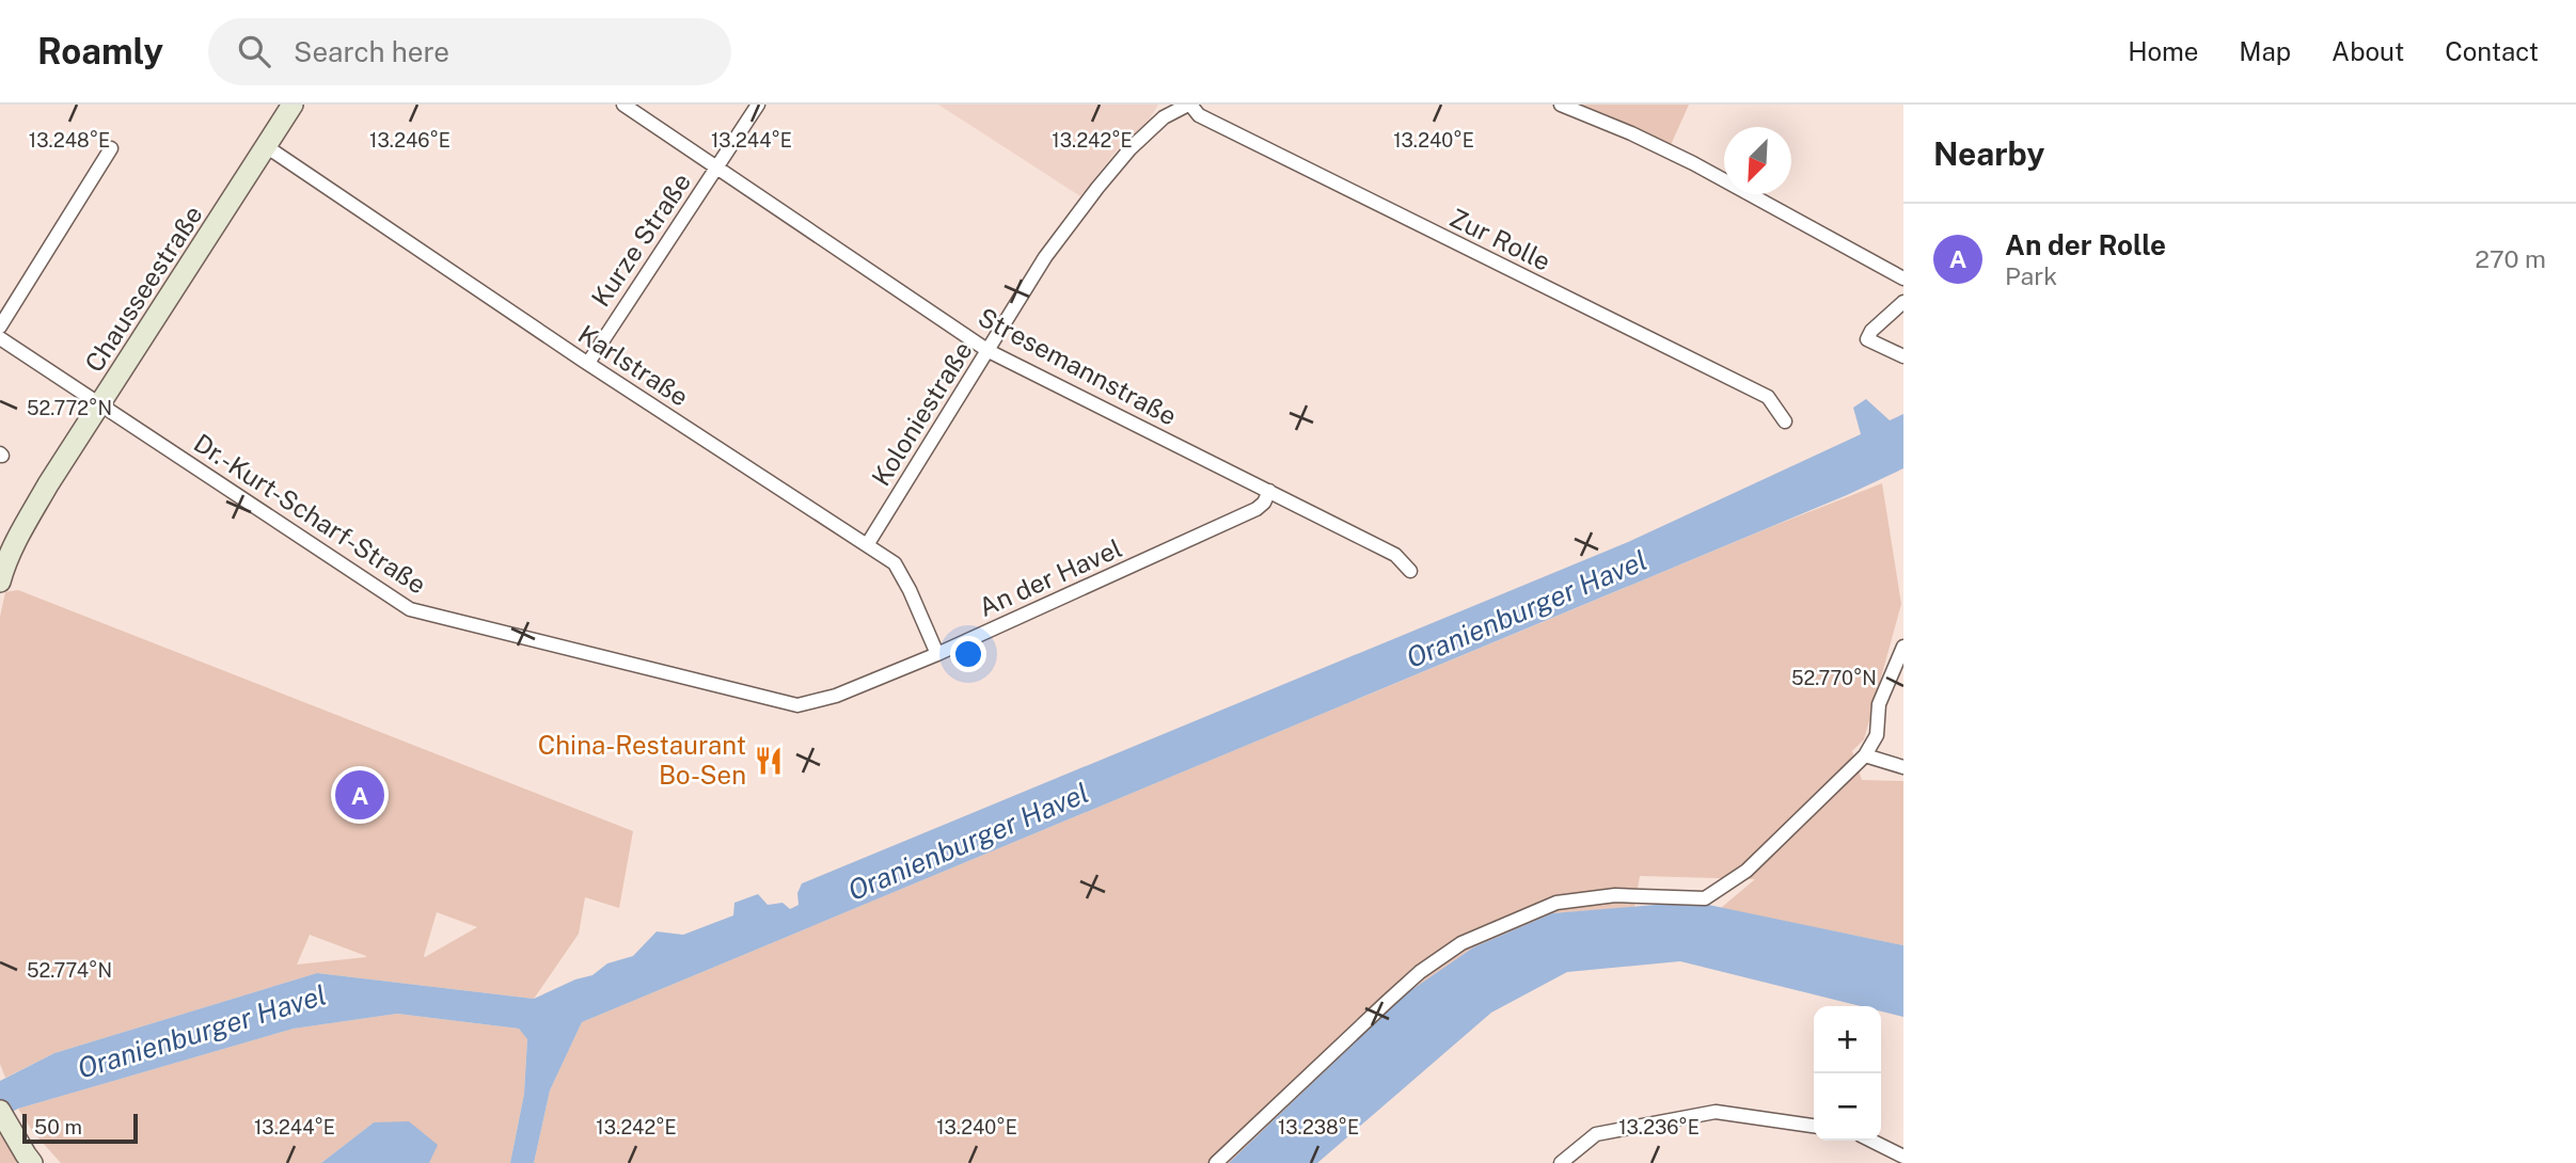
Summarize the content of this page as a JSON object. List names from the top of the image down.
{
  "streets": {
    "main road": ["Chausseestraße"],
    "street": [
      "Kurze Straße",
      "Zur Rolle",
      "Karlstraße",
      "Stresemannstraße",
      "Koloniestraße",
      "Dr.-Kurt-Scharf-Straße",
      "An der Havel"
    ]
  },
  "crossings": [
    ["Kurze Straße", "Karlstraße"],
    ["Kurze Straße", "Stresemannstraße"],
    ["Zur Rolle", "Koloniestraße"],
    ["Chausseestraße", "Karlstraße"],
    ["Chausseestraße", "Dr.-Kurt-Scharf-Straße"],
    ["Karlstraße", "Koloniestraße"],
    ["Karlstraße", "An der Havel"],
    ["Stresemannstraße", "Koloniestraße"],
    ["Stresemannstraße", "An der Havel"],
    ["Dr.-Kurt-Scharf-Straße", "An der Havel"]
  ],
  "water": ["Oranienburger Havel"],
  "places": {
    "restaurant": ["China-Restaurant Bo-Sen"]
  },
  "scale_bar": "50 m",
  "north": "bottom left",
  "page": {
    "header": "Roamly",
    "search": "Search here",
    "nav": [
      "Home",
      "Map",
      "About",
      "Contact"
    ],
    "heading": "Nearby",
    "list": [
      {
        "mark": "A",
        "name": "An der Rolle",
        "note": "Park",
        "value": "270 m"
      }
    ],
    "pins": "A",
    "map_buttons": ["+", "−"],
    "scale": "50 m"
  },
  "coordinates": [
    "13.248°E",
    "13.246°E",
    "13.244°E",
    "13.242°E",
    "13.240°E",
    "52.772°N",
    "52.770°N",
    "52.774°N",
    "13.238°E",
    "13.236°E"
  ]
}
